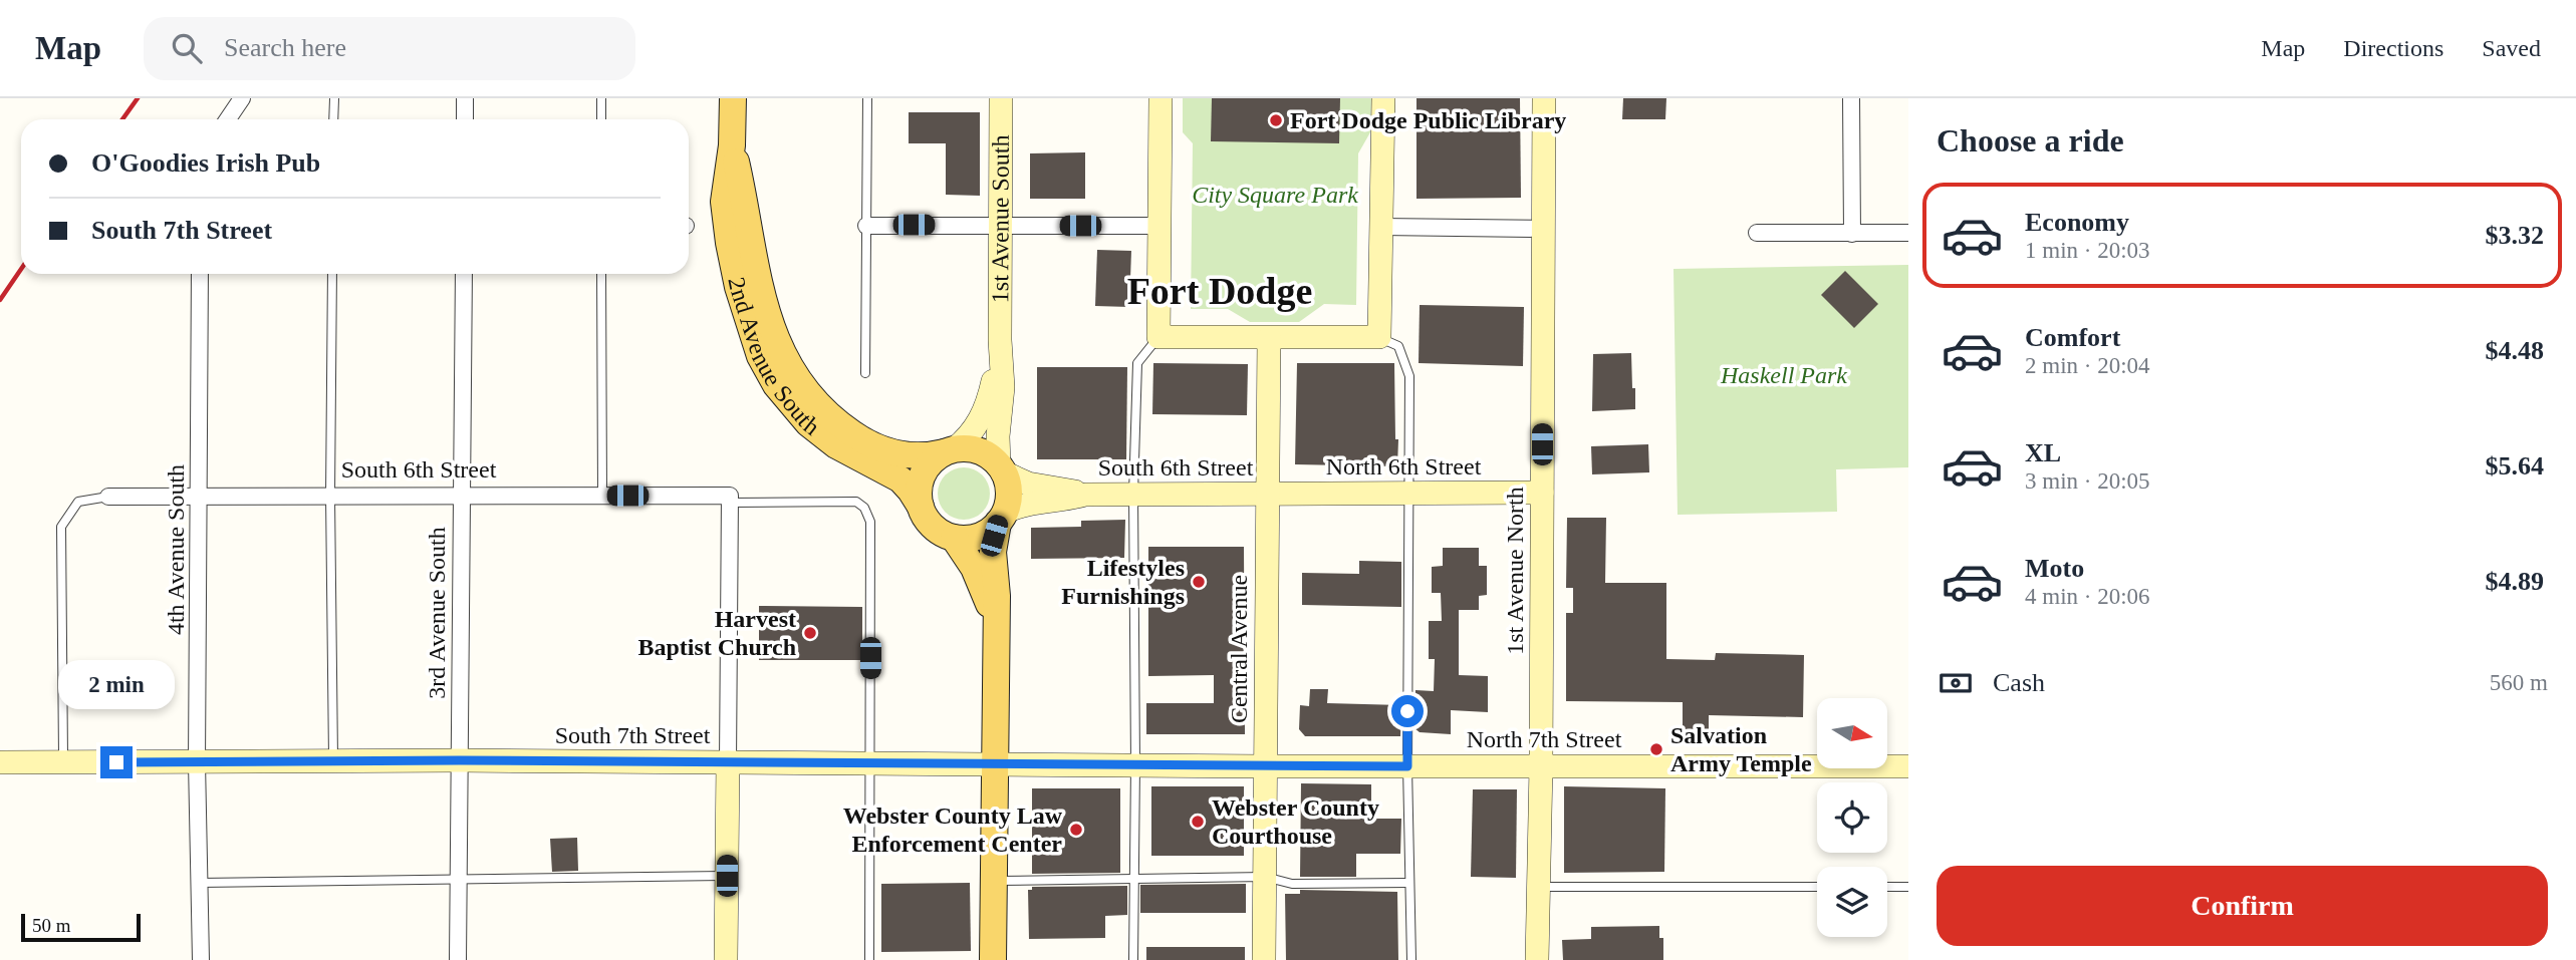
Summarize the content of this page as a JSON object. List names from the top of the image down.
{
  "streets": {
    "main road": [
      "1st Avenue South",
      "2nd Avenue South",
      "North 6th Street",
      "South 6th Street",
      "1st Avenue North",
      "Central Avenue",
      "South 7th Street",
      "North 7th Street"
    ],
    "street": ["4th Avenue South", "3rd Avenue South"]
  },
  "crossings": [
    ["1st Avenue South", "2nd Avenue South"],
    ["1st Avenue South", "South 6th Street"],
    ["1st Avenue South", "South 7th Street"],
    ["2nd Avenue South", "South 6th Street"],
    ["North 6th Street", "South 6th Street"],
    ["North 6th Street", "1st Avenue North"],
    ["North 6th Street", "Central Avenue"],
    ["South 6th Street", "4th Avenue South"],
    ["South 6th Street", "3rd Avenue South"],
    ["South 6th Street", "Central Avenue"],
    ["4th Avenue South", "South 7th Street"],
    ["1st Avenue North", "North 7th Street"],
    ["3rd Avenue South", "South 7th Street"],
    ["Central Avenue", "South 7th Street"],
    ["Central Avenue", "North 7th Street"],
    ["South 7th Street", "North 7th Street"]
  ],
  "districts": ["Fort Dodge"],
  "parks": ["City Square Park", "Haskell Park"],
  "places": [
    "Fort Dodge Public Library",
    "Lifestyles Furnishings",
    "Harvest Baptist Church",
    "Salvation Army Temple",
    "Webster County Courthouse",
    "Webster County Law Enforcement Center"
  ],
  "scale_bar": "50 m",
  "north": "right",
  "page": {
    "header": "Map",
    "search": "Search here",
    "nav": ["Map", "Directions", "Saved"],
    "heading": "Choose a ride",
    "banner": ["O'Goodies Irish Pub", "South 7th Street"],
    "list": [
      {
        "name": "Economy",
        "note": "1 min · 20:03",
        "value": "$3.32"
      },
      {
        "name": "Comfort",
        "note": "2 min · 20:04",
        "value": "$4.48"
      },
      {
        "name": "XL",
        "note": "3 min · 20:05",
        "value": "$5.64"
      },
      {
        "name": "Moto",
        "note": "4 min · 20:06",
        "value": "$4.89"
      }
    ],
    "pay": ["Cash", "560 m"],
    "bubble": "2 min",
    "buttons": "Confirm",
    "scale": "50 m"
  }
}
